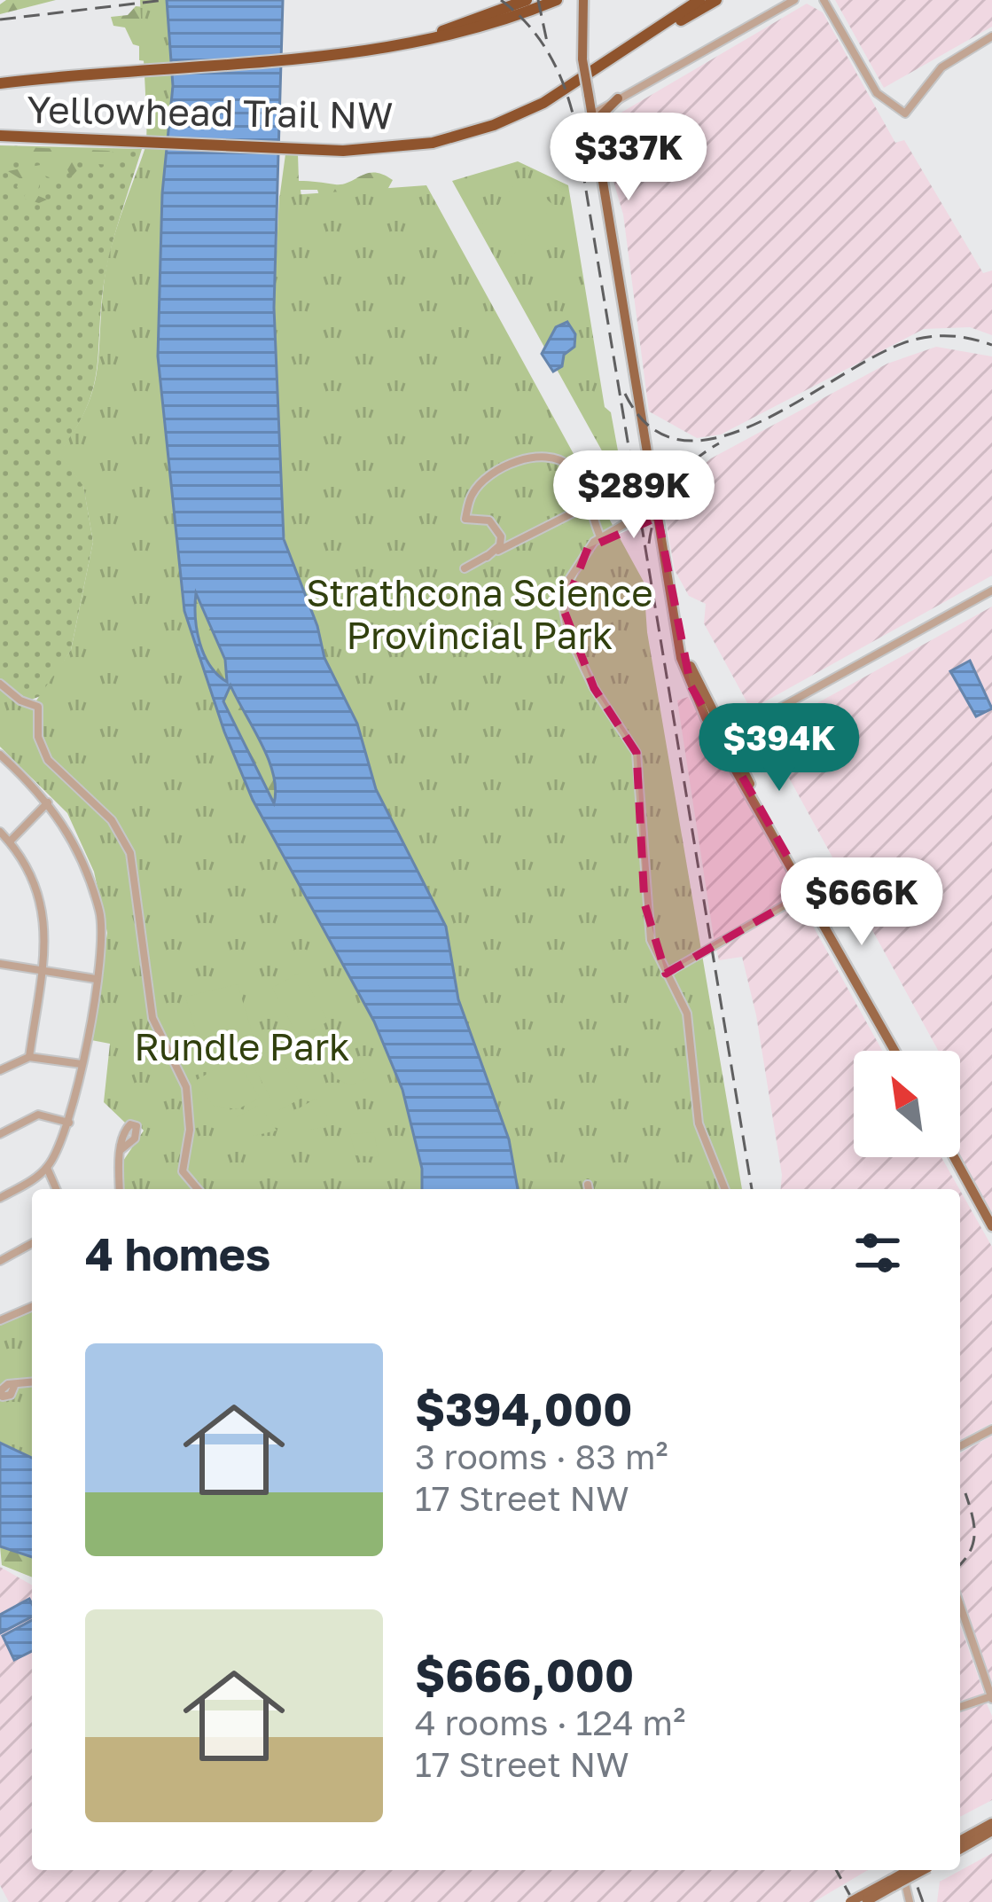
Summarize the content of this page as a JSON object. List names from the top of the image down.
{
  "streets": {
    "highway": ["Yellowhead Trail NW"]
  },
  "parks": ["Strathcona Science Provincial Park", "Rundle Park"],
  "north": "top left",
  "page": {
    "price": [
      "$337K",
      "$289K",
      "$394K",
      "$666K"
    ],
    "heading": "4 homes",
    "list": [
      {
        "name": "$394,000",
        "note": "3 rooms · 83 m² · 17 Street NW"
      },
      {
        "name": "$666,000",
        "note": "4 rooms · 124 m² · 17 Street NW"
      }
    ]
  }
}
